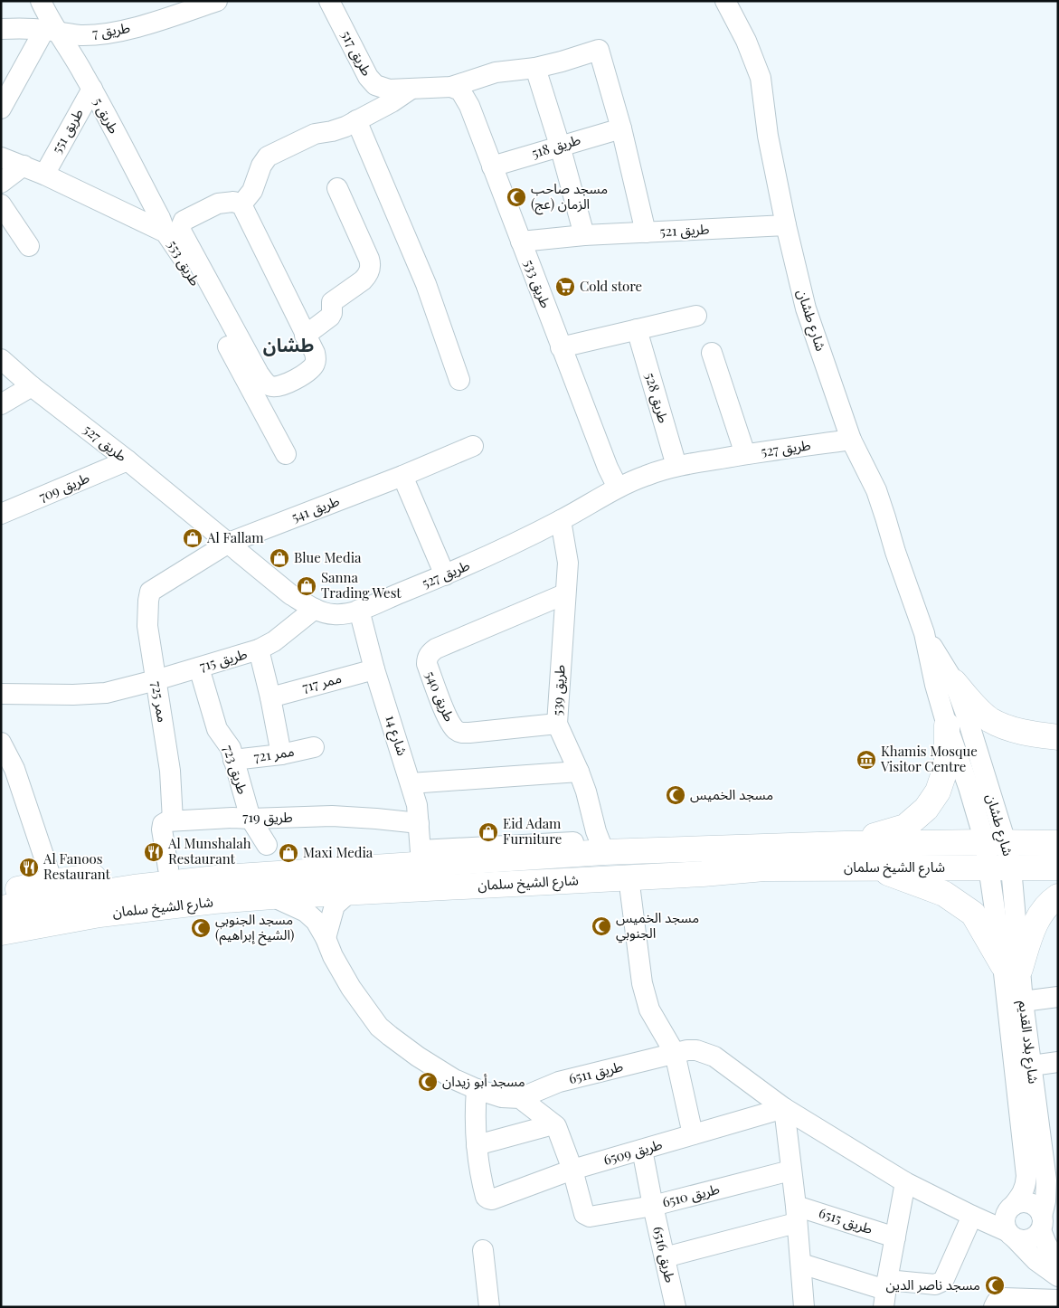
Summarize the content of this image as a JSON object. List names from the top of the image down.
{
  "streets": {
    "main road": ["شارع الشيخ سلمان"],
    "street": [
      "طريق 7",
      "طريق 517",
      "طريق 5",
      "طريق 551",
      "طريق 518",
      "طريق 521",
      "طريق 553",
      "طريق 533",
      "شارع طشان",
      "طريق 528",
      "طريق 527",
      "طريق 709",
      "طريق 541",
      "طريق 715",
      "ممر 717",
      "طريق 539",
      "طريق 540",
      "ممر 725",
      "شارع 14",
      "ممر 721",
      "طريق 723",
      "طريق 719",
      "شارع بلاد القديم",
      "طريق 6511",
      "طريق 6509",
      "طريق 6510",
      "طريق 6515",
      "طريق 6516"
    ]
  },
  "crossings": [
    ["طريق 7", "طريق 5"],
    ["طريق 517", "طريق 518"],
    ["طريق 517", "طريق 533"],
    ["طريق 5", "طريق 551"],
    ["طريق 5", "طريق 553"],
    ["طريق 551", "طريق 553"],
    ["طريق 518", "طريق 533"],
    ["طريق 521", "طريق 533"],
    ["طريق 521", "شارع طشان"],
    ["طريق 533", "طريق 527"],
    ["شارع طشان", "طريق 527"],
    ["شارع طشان", "شارع الشيخ سلمان"],
    ["شارع طشان", "شارع بلاد القديم"],
    ["طريق 528", "طريق 527"],
    ["طريق 527", "طريق 709"],
    ["طريق 527", "طريق 541"],
    ["طريق 527", "طريق 715"],
    ["طريق 527", "طريق 539"],
    ["طريق 527", "شارع 14"],
    ["طريق 541", "ممر 725"],
    ["طريق 715", "ممر 725"],
    ["طريق 715", "طريق 723"],
    ["ممر 717", "شارع 14"],
    ["طريق 539", "طريق 540"],
    ["طريق 539", "شارع الشيخ سلمان"],
    ["ممر 725", "طريق 719"],
    ["شارع 14", "طريق 719"],
    ["شارع 14", "شارع الشيخ سلمان"],
    ["ممر 721", "طريق 723"],
    ["طريق 723", "طريق 719"],
    ["شارع الشيخ سلمان", "شارع بلاد القديم"],
    ["طريق 6509", "طريق 6510"],
    ["طريق 6509", "طريق 6516"],
    ["طريق 6510", "طريق 6516"]
  ],
  "districts": ["طشان"],
  "places": {
    "mosque": [
      "مسجد صاحب الزمان (عج)",
      "مسجد الخميس",
      "مسجد الخميس الجنوبي",
      "مسجد الجنوبي (الشيخ إبراهيم)",
      "مسجد أبو زيدان",
      "مسجد ناصر الدين"
    ],
    "supermarket": ["Cold store"],
    "shop": [
      "Al Fallam",
      "Blue Media",
      "Sanna Trading West",
      "Eid Adam Furniture",
      "Maxi Media"
    ],
    "museum": ["Khamis Mosque Visitor Centre"],
    "restaurant": ["Al Munshalah Restaurant", "Al Fanoos Restaurant"]
  }
}
